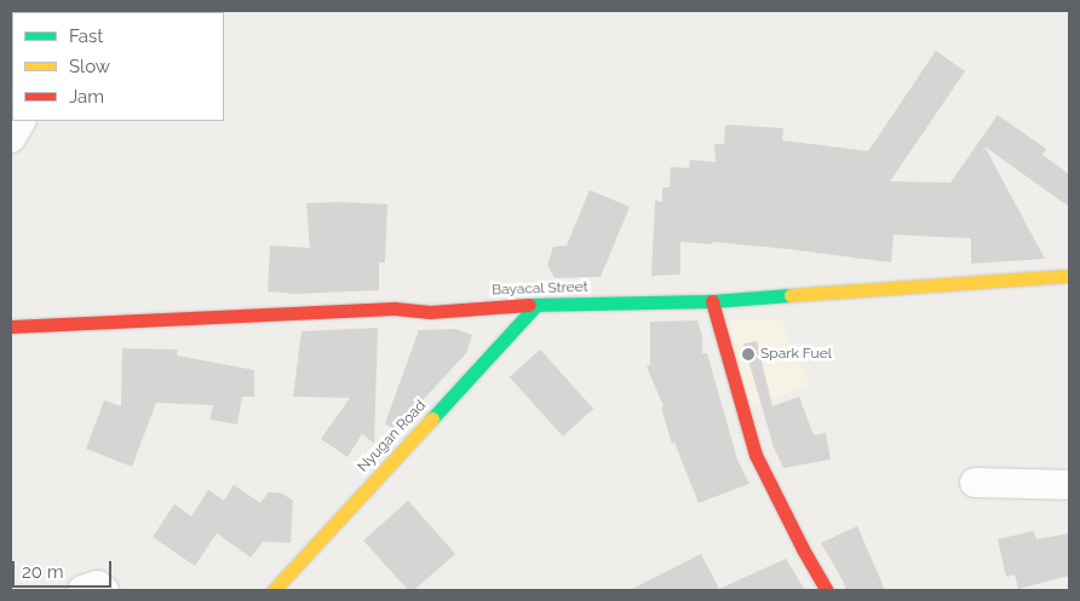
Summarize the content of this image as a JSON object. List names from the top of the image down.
{
  "streets": {
    "main road": ["Bayacal Street", "Nyugan Road"]
  },
  "crossings": [
    ["Bayacal Street", "Nyugan Road"]
  ],
  "places": ["Spark Fuel"],
  "legend": ["Fast", "Slow", "Jam"],
  "scale_bar": "20 m"
}
